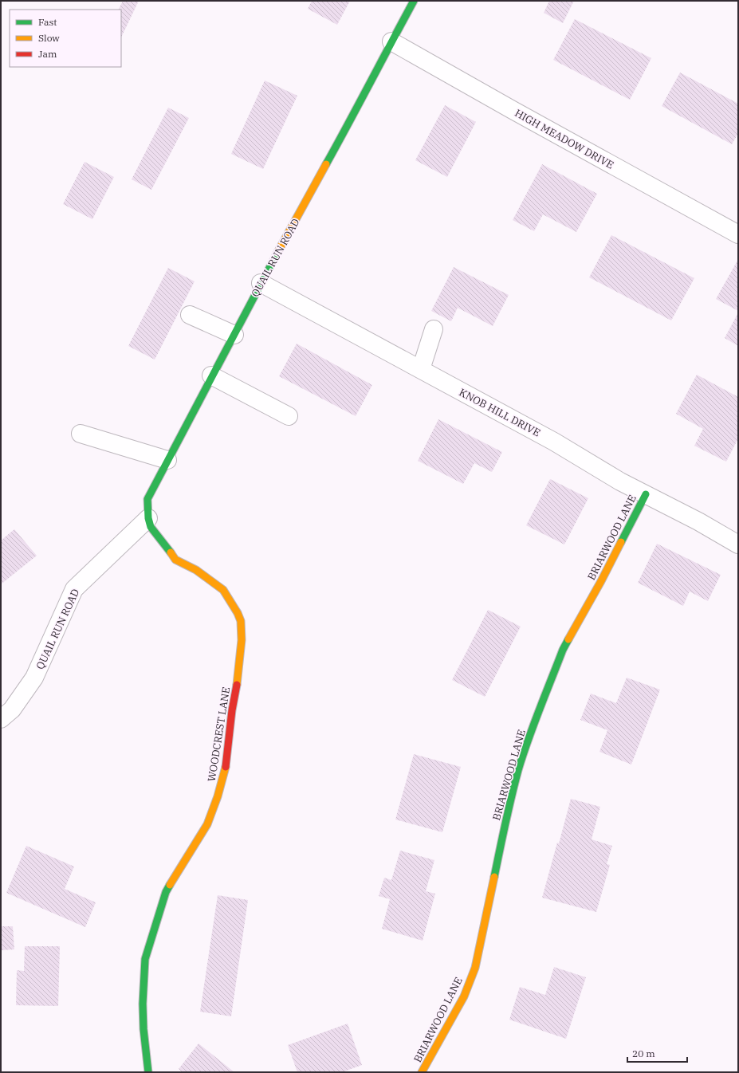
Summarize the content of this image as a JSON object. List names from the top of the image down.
{
  "streets": {
    "street": [
      "HIGH MEADOW DRIVE",
      "QUAIL RUN ROAD",
      "KNOB HILL DRIVE",
      "BRIARWOOD LANE",
      "WOODCREST LANE"
    ]
  },
  "crossings": [
    ["HIGH MEADOW DRIVE", "QUAIL RUN ROAD"],
    ["QUAIL RUN ROAD", "KNOB HILL DRIVE"],
    ["QUAIL RUN ROAD", "WOODCREST LANE"],
    ["KNOB HILL DRIVE", "BRIARWOOD LANE"]
  ],
  "legend": ["Fast", "Slow", "Jam"],
  "scale_bar": "20 m"
}
